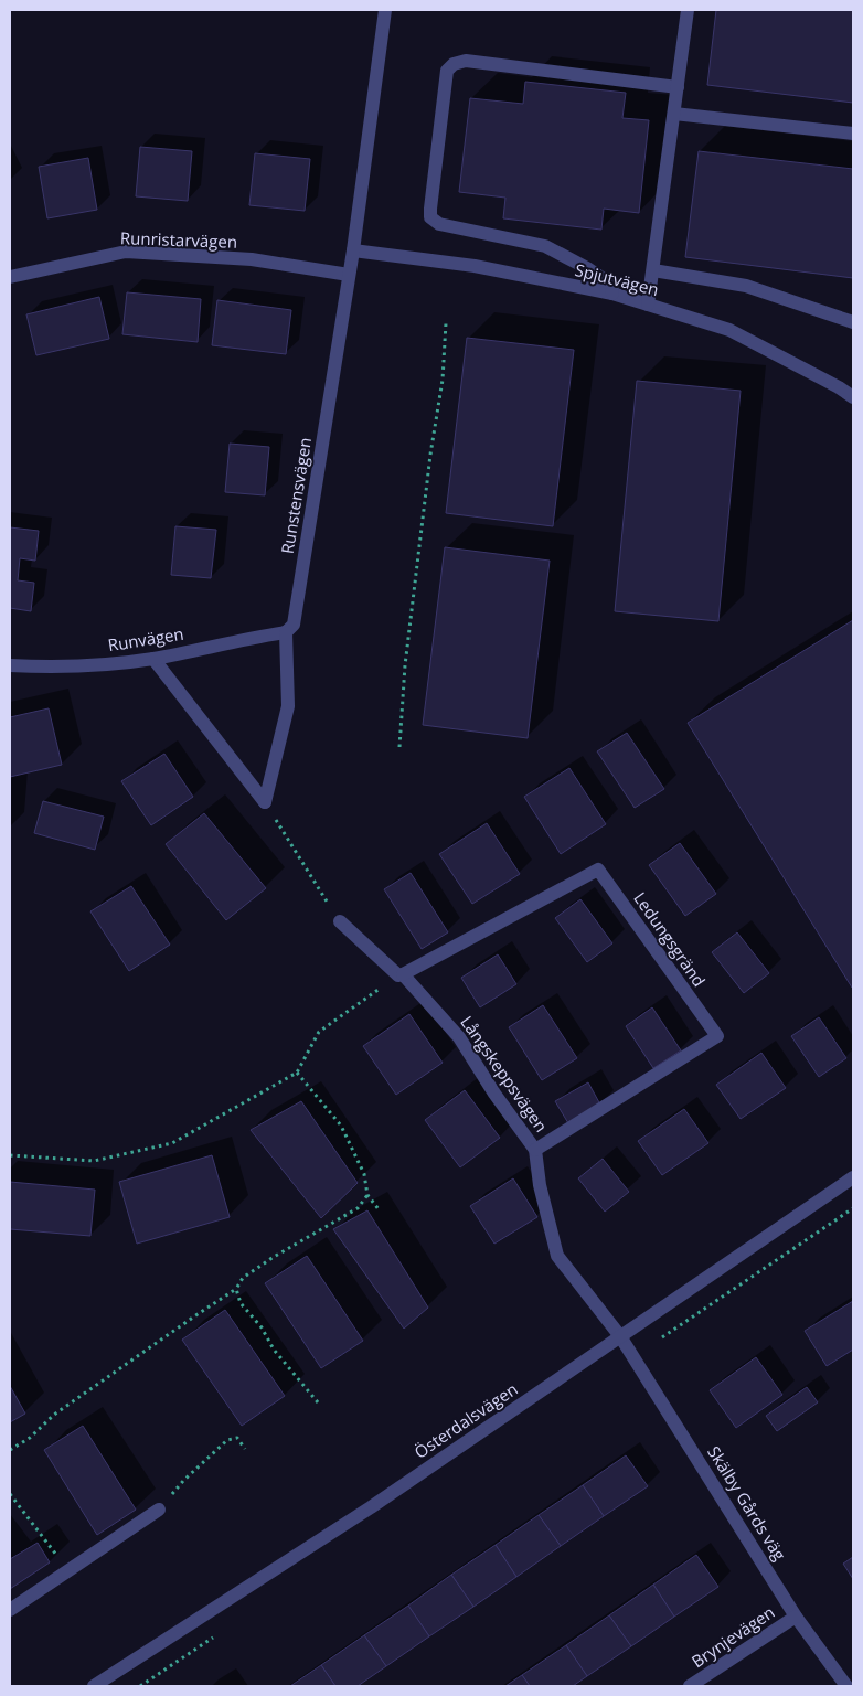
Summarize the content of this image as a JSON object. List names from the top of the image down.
{
  "streets": {
    "street": [
      "Runristarvägen",
      "Spjutvägen",
      "Runstensvägen",
      "Runvägen",
      "Ledungsgränd",
      "Långskeppsvägen",
      "Österdalsvägen",
      "Skälby Gårds väg",
      "Brynjevägen"
    ]
  },
  "crossings": [
    ["Runristarvägen", "Runstensvägen"],
    ["Spjutvägen", "Runstensvägen"],
    ["Runstensvägen", "Runvägen"],
    ["Ledungsgränd", "Långskeppsvägen"],
    ["Långskeppsvägen", "Österdalsvägen"],
    ["Långskeppsvägen", "Skälby Gårds väg"],
    ["Österdalsvägen", "Skälby Gårds väg"],
    ["Skälby Gårds väg", "Brynjevägen"]
  ]
}
